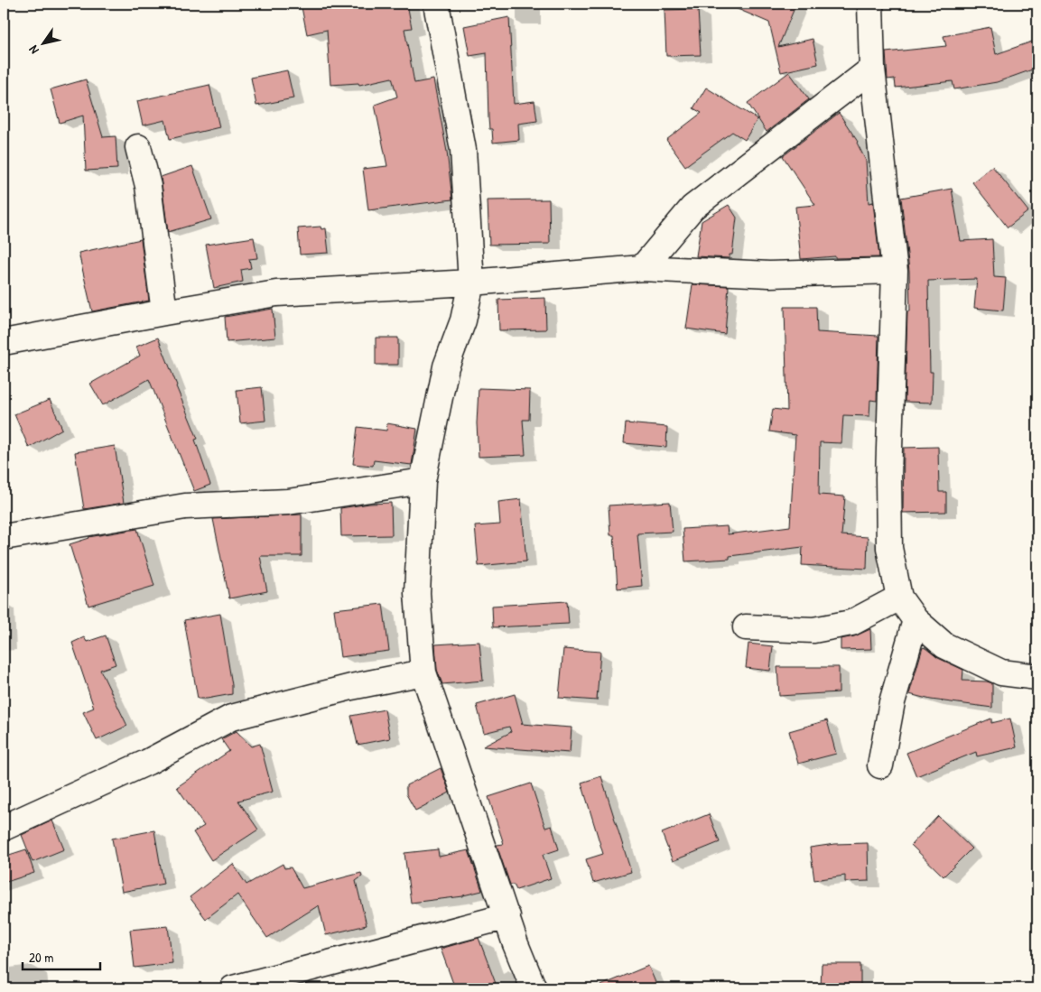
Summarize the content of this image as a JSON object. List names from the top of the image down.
{
  "scale_bar": "20 m",
  "north": "bottom left"
}
